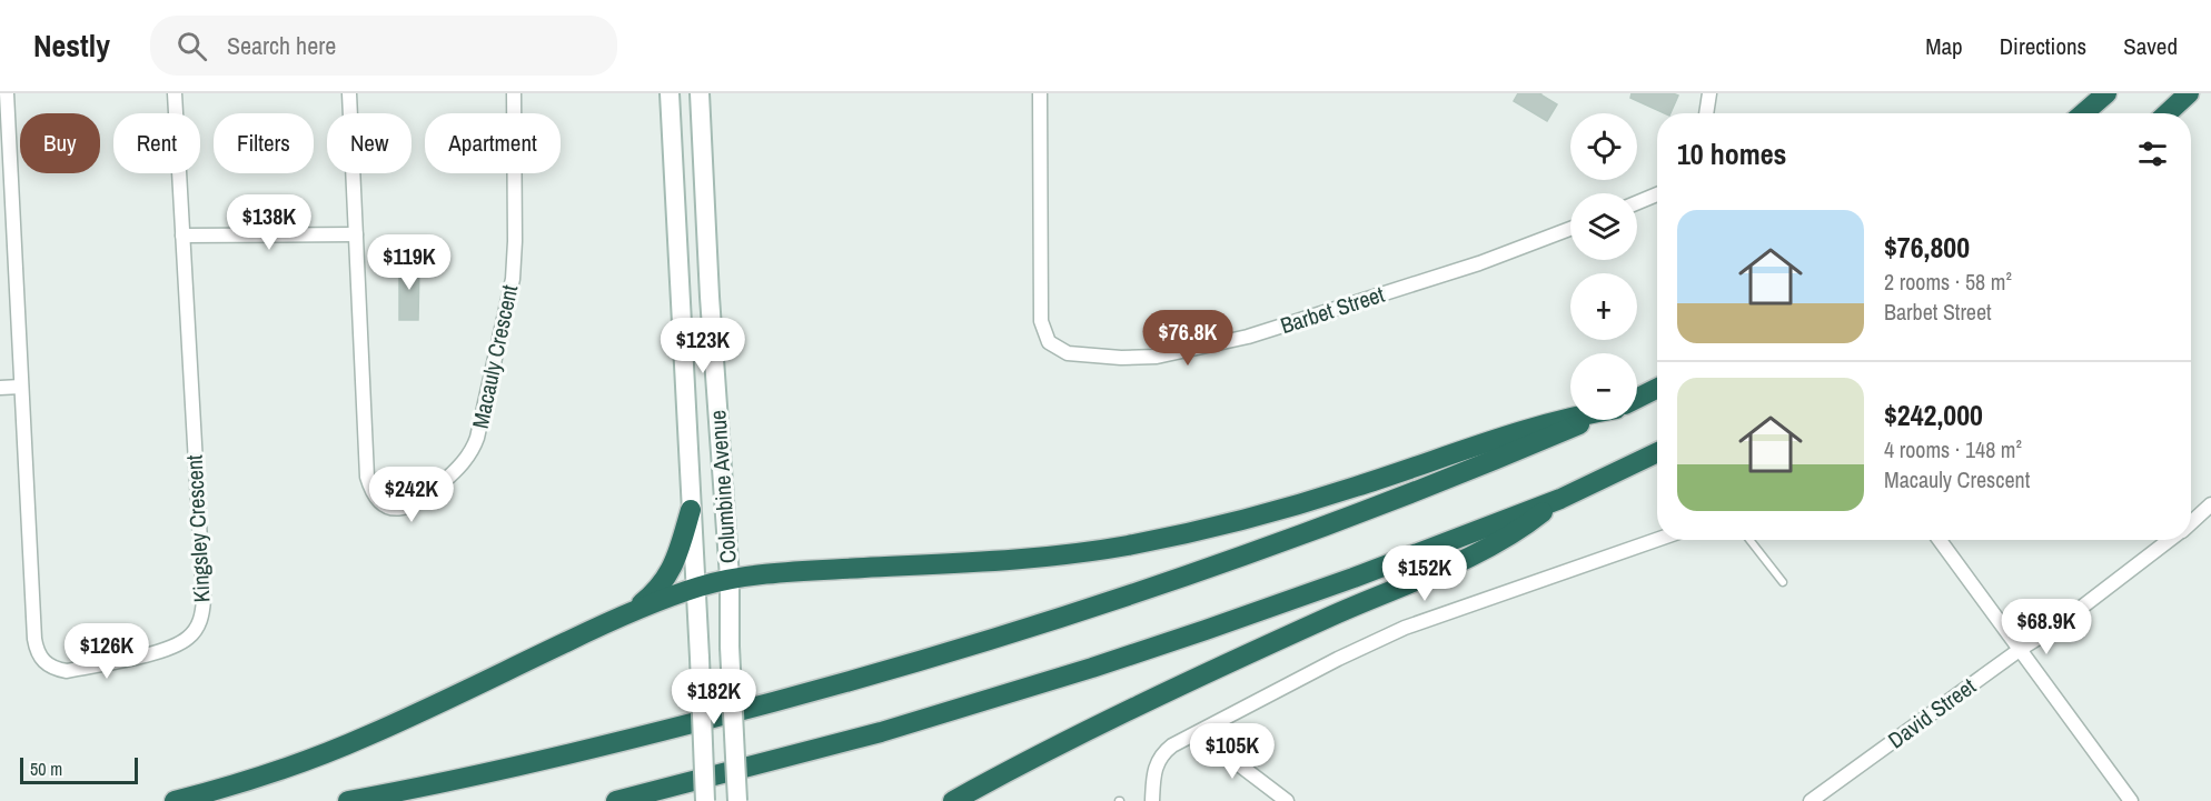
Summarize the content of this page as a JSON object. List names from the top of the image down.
{
  "streets": {
    "main road": ["Columbine Avenue"],
    "street": [
      "Barbet Street",
      "Macauly Crescent",
      "Kingsley Crescent",
      "David Street"
    ]
  },
  "scale_bar": "50 m",
  "page": {
    "header": "Nestly",
    "search": "Search here",
    "nav": ["Map", "Directions", "Saved"],
    "map_buttons": ["+", "−"],
    "chip": [
      "Buy",
      "Rent",
      "Filters",
      "New",
      "Apartment"
    ],
    "heading": "10 homes",
    "list": [
      {
        "name": "$76,800",
        "note": "2 rooms · 58 m² · Barbet Street"
      },
      {
        "name": "$242,000",
        "note": "4 rooms · 148 m² · Macauly Crescent"
      }
    ],
    "price": [
      "$138K",
      "$119K",
      "$76.8K",
      "$123K",
      "$242K",
      "$152K",
      "$68.9K",
      "$126K",
      "$182K",
      "$105K"
    ],
    "scale": "50 m"
  }
}
